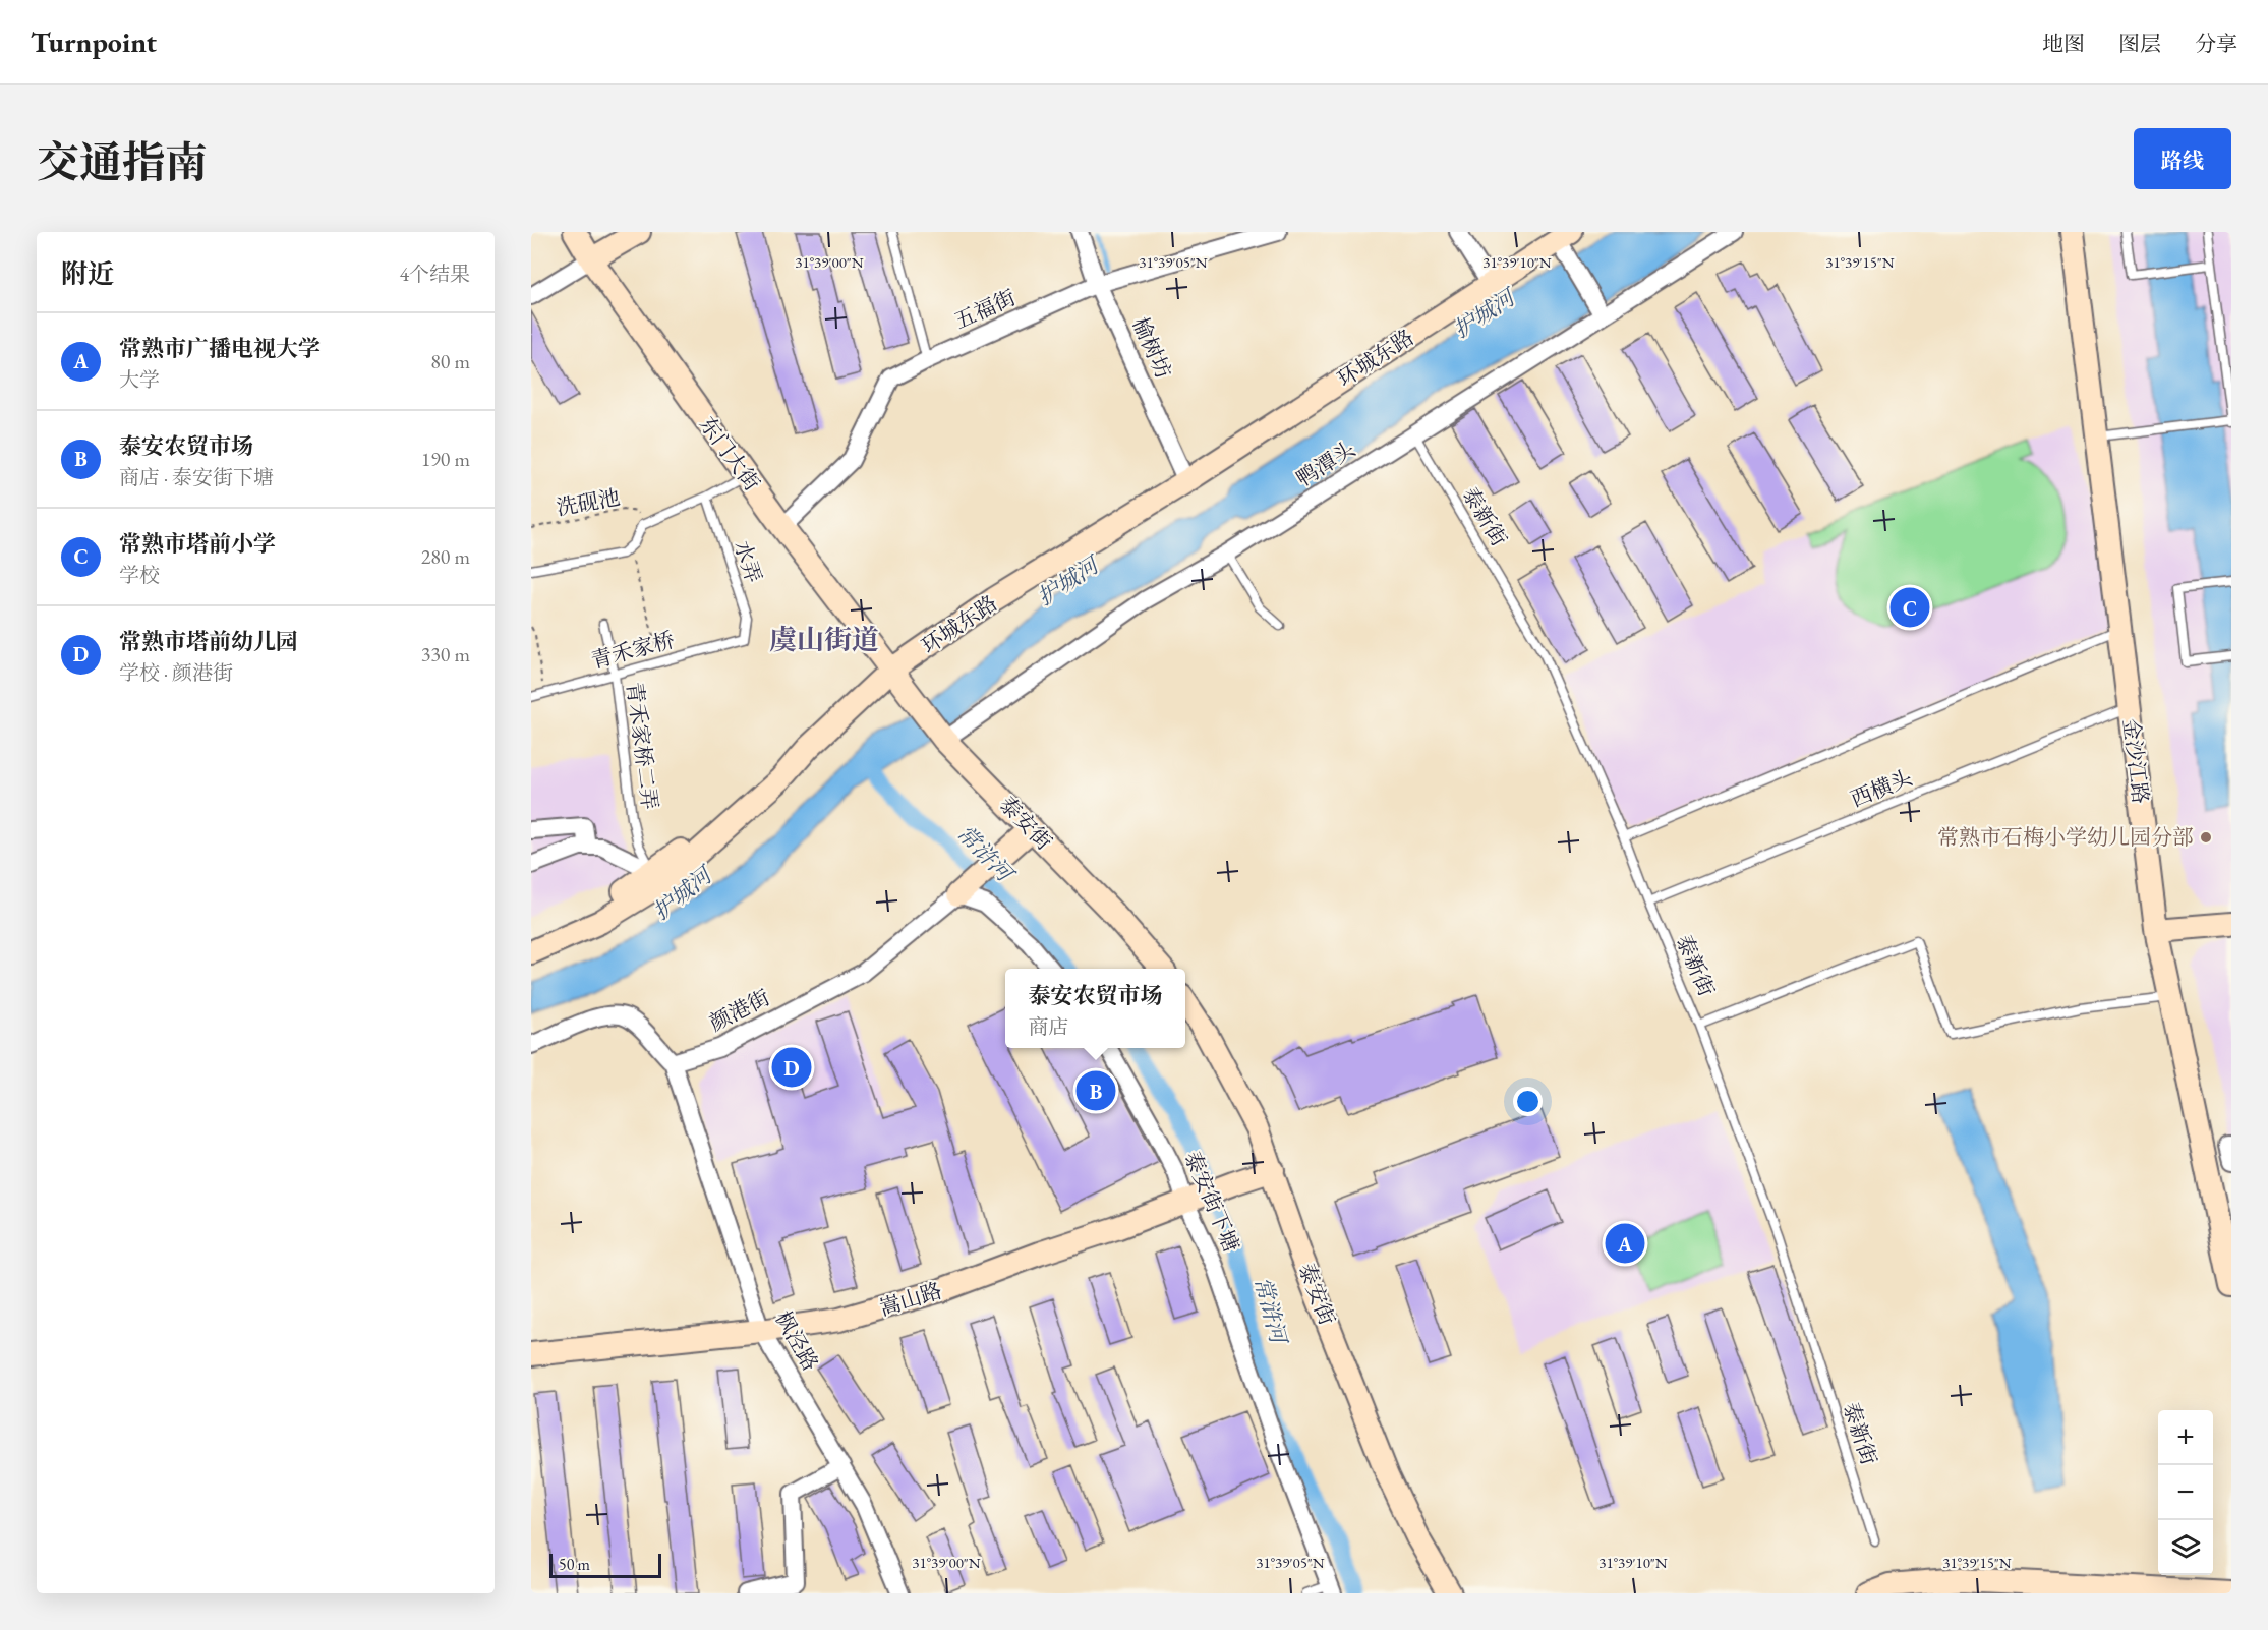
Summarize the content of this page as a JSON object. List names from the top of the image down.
{
  "streets": {
    "street": [
      "五福街",
      "榆树坊",
      "环城东路",
      "东门大街",
      "鸭潭头",
      "金沙江路",
      "泰安街",
      "颜港街",
      "泰安街下塘",
      "嵩山路",
      "枫泾路"
    ],
    "lane": [
      "泰新街",
      "水弄",
      "青禾家桥",
      "青禾家桥二弄",
      "西横头"
    ],
    "path": ["洗砚池"]
  },
  "crossings": [
    ["五福街", "榆树坊"],
    ["五福街", "东门大街"],
    ["榆树坊", "环城东路"],
    ["环城东路", "东门大街"],
    ["环城东路", "青禾家桥二弄"],
    ["环城东路", "泰安街"],
    ["东门大街", "泰安街"],
    ["鸭潭头", "泰新街"],
    ["鸭潭头", "泰安街"],
    ["泰新街", "西横头"],
    ["水弄", "青禾家桥"],
    ["青禾家桥", "青禾家桥二弄"],
    ["金沙江路", "西横头"],
    ["泰安街", "嵩山路"],
    ["颜港街", "枫泾路"],
    ["泰安街下塘", "嵩山路"],
    ["嵩山路", "枫泾路"]
  ],
  "districts": ["虞山街道"],
  "water": ["护城河", "常浒河"],
  "places": ["常熟市石梅小学幼儿园分部"],
  "scale_bar": "50 m",
  "page": {
    "header": "Turnpoint",
    "nav": ["地图", "图层", "分享"],
    "title": "交通指南",
    "buttons": "路线",
    "heading": ["附近", "4个结果"],
    "list": [
      {
        "mark": "A",
        "name": "常熟市广播电视大学",
        "note": "大学",
        "value": "80 m"
      },
      {
        "mark": "B",
        "name": "泰安农贸市场",
        "note": "商店 · 泰安街下塘",
        "value": "190 m"
      },
      {
        "mark": "C",
        "name": "常熟市塔前小学",
        "note": "学校",
        "value": "280 m"
      },
      {
        "mark": "D",
        "name": "常熟市塔前幼儿园",
        "note": "学校 · 颜港街",
        "value": "330 m"
      }
    ],
    "pins": [
      "C",
      "D",
      "B",
      "A"
    ],
    "popup": ["泰安农贸市场", "商店"],
    "map_buttons": ["+", "−"],
    "scale": "50 m"
  },
  "coordinates": [
    "31°39'00\"N",
    "31°39'05\"N",
    "31°39'10\"N",
    "31°39'15\"N"
  ]
}
